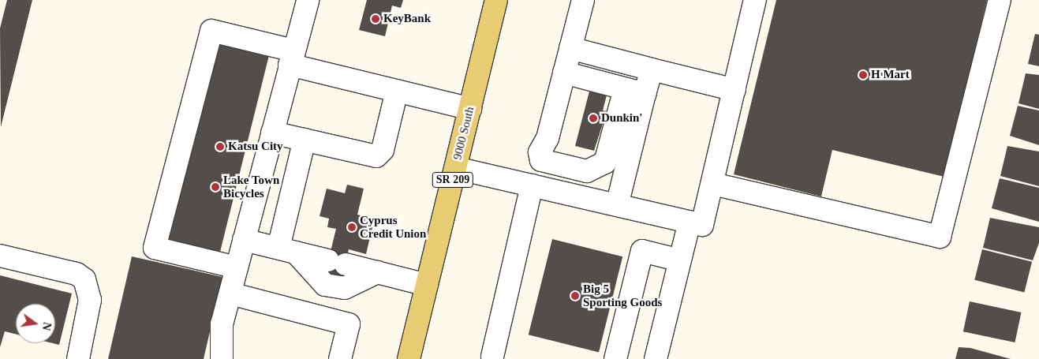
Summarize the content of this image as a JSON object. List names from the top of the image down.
{
  "streets": {
    "main road": ["9000 South", "SR 209"]
  },
  "places": [
    "KeyBank",
    "H Mart",
    "Dunkin'",
    "Katsu City",
    "Lake Town Bicycles",
    "Cyprus Credit Union",
    "Big 5 Sporting Goods"
  ],
  "north": "right"
}
